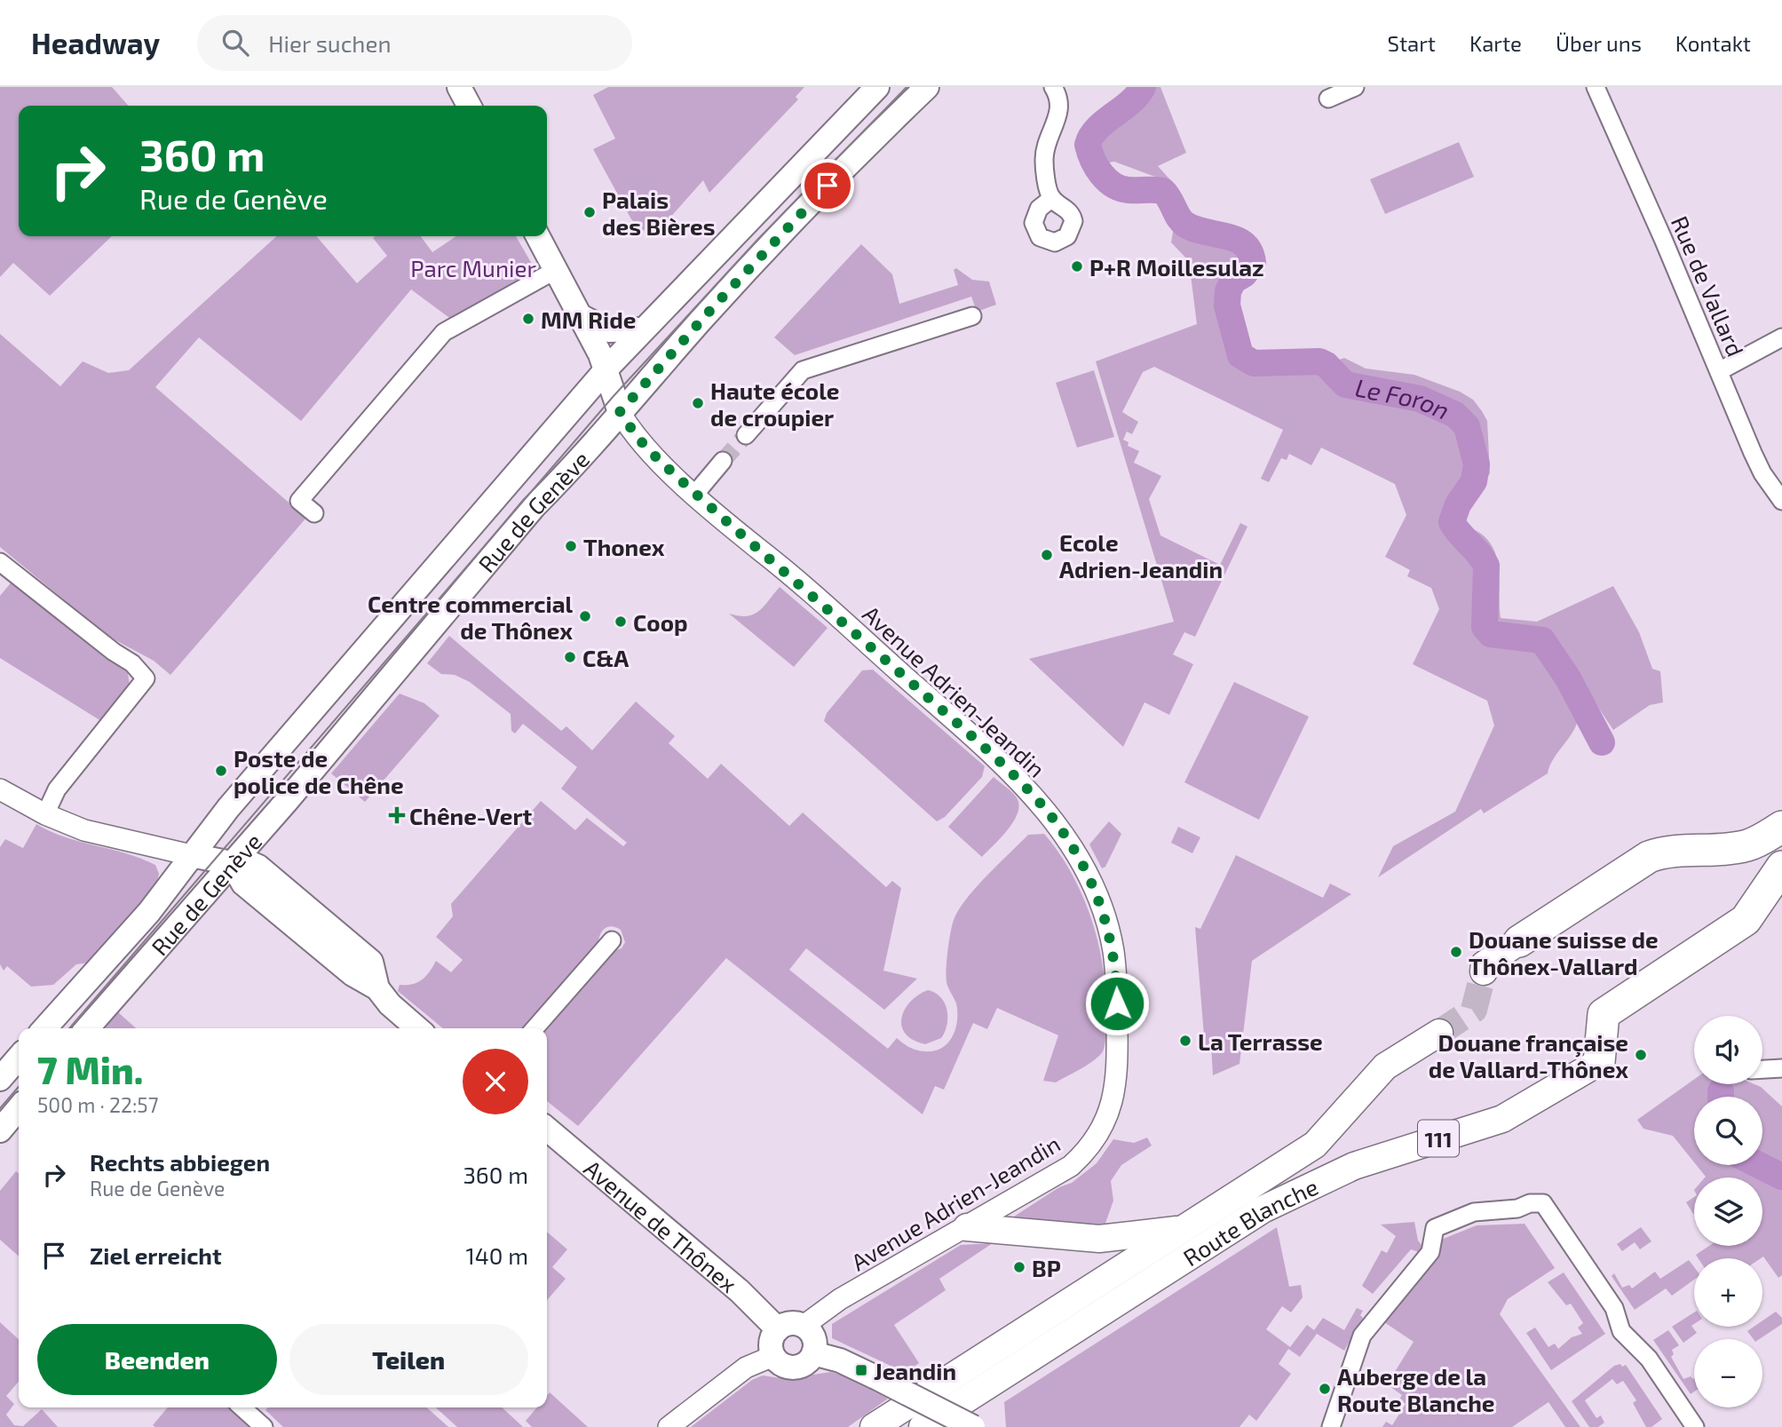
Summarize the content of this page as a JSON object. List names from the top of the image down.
{
  "streets": {
    "main road": [
      "Rue de Genève",
      "111",
      "Route Blanche",
      "Avenue de Thônex"
    ],
    "street": ["Rue de Vallard", "Avenue Adrien-Jeandin"]
  },
  "crossings": [
    ["Rue de Genève", "Avenue Adrien-Jeandin"],
    ["Avenue Adrien-Jeandin", "Avenue de Thônex"]
  ],
  "water": ["Le Foron"],
  "parks": ["Parc Munier"],
  "places": {
    "other": [
      "Palais des Bières",
      "P+R Moillesulaz",
      "MM Ride",
      "Haute école de croupier",
      "Thonex",
      "Ecole Adrien-Jeandin",
      "Centre commercial de Thônex",
      "Coop",
      "C&A",
      "Poste de police de Chêne",
      "Douane suisse de Thônex-Vallard",
      "La Terrasse",
      "Douane française de Vallard-Thônex",
      "BP",
      "Auberge de la Route Blanche"
    ],
    "health": ["Chêne-Vert"],
    "transit": ["Jeandin"]
  },
  "page": {
    "header": "Headway",
    "search": "Hier suchen",
    "nav": [
      "Start",
      "Karte",
      "Über uns",
      "Kontakt"
    ],
    "turn": ["360 m", "Rue de Genève"],
    "map_buttons": ["+", "−"],
    "heading": ["7 Min.", "500 m · 22:57"],
    "list": [
      {
        "name": "Rechts abbiegen",
        "note": "Rue de Genève",
        "value": "360 m"
      },
      {
        "name": "Ziel erreicht",
        "value": "140 m"
      }
    ],
    "buttons": ["Beenden", "Teilen"]
  }
}
